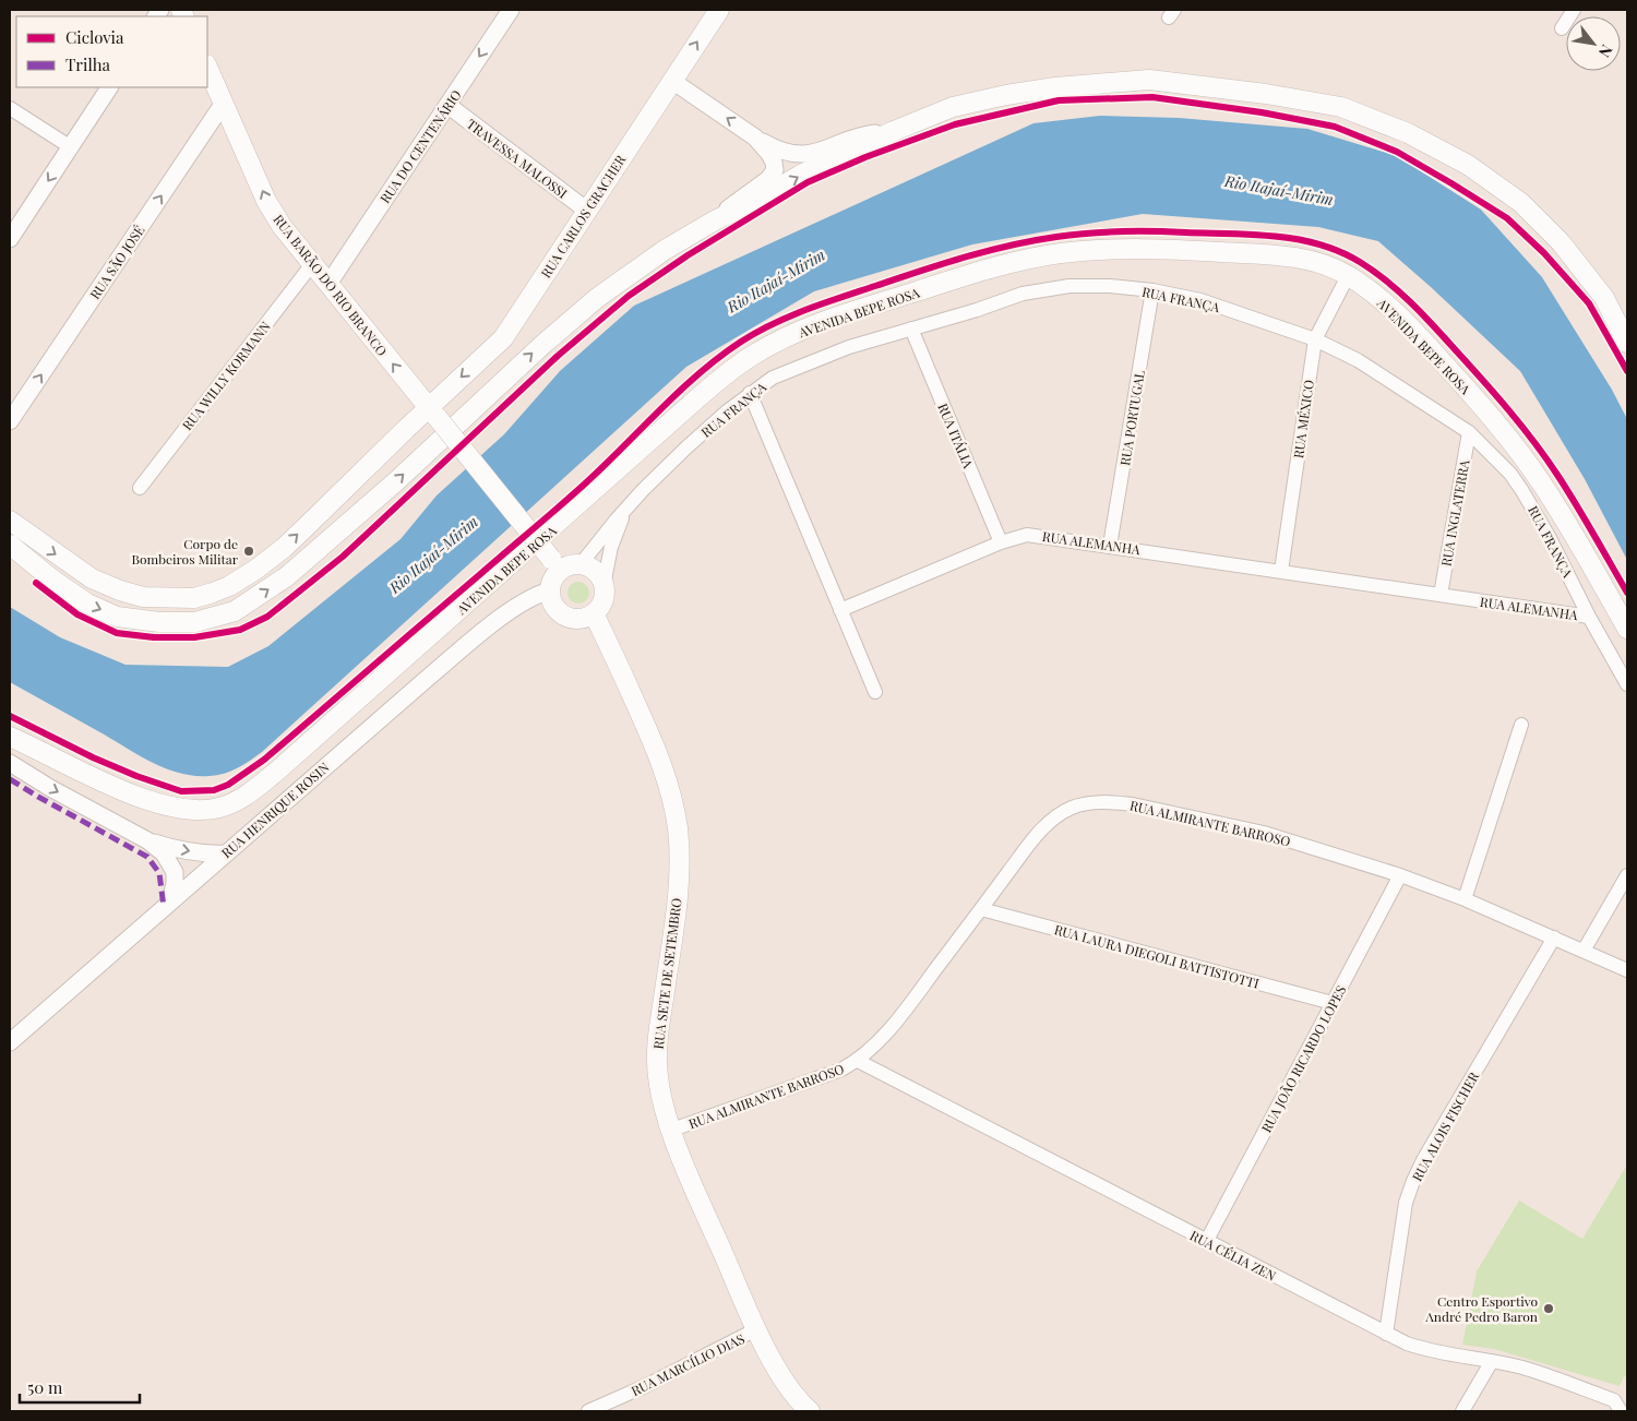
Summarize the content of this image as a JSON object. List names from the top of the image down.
{
  "streets": {
    "main road": [
      "RUA CARLOS GRACHER",
      "RUA BARÃO DO RIO BRANCO",
      "AVENIDA BEPE ROSA",
      "RUA SETE DE SETEMBRO"
    ],
    "street": [
      "RUA DO CENTENÁRIO",
      "TRAVESSA MALOSSI",
      "RUA SÃO JOSÉ",
      "RUA FRANÇA",
      "RUA WILLY KORMANN",
      "RUA PORTUGAL",
      "RUA MÉXICO",
      "RUA ITÁLIA",
      "RUA INGLATERRA",
      "RUA ALEMANHA",
      "RUA HENRIQUE ROSIN",
      "RUA ALMIRANTE BARROSO",
      "RUA LAURA DIEGOLI BATTISTOTTI",
      "RUA JOÃO RICARDO LOPES",
      "RUA ALOIS FISCHER",
      "RUA CÉLIA ZEN",
      "RUA MARCÍLIO DIAS"
    ]
  },
  "crossings": [
    ["RUA DO CENTENÁRIO", "TRAVESSA MALOSSI"],
    ["RUA DO CENTENÁRIO", "RUA BARÃO DO RIO BRANCO"],
    ["TRAVESSA MALOSSI", "RUA CARLOS GRACHER"],
    ["RUA CARLOS GRACHER", "RUA BARÃO DO RIO BRANCO"],
    ["RUA SÃO JOSÉ", "RUA BARÃO DO RIO BRANCO"],
    ["RUA BARÃO DO RIO BRANCO", "RUA FRANÇA"],
    ["RUA BARÃO DO RIO BRANCO", "RUA WILLY KORMANN"],
    ["RUA BARÃO DO RIO BRANCO", "RUA HENRIQUE ROSIN"],
    ["RUA BARÃO DO RIO BRANCO", "RUA SETE DE SETEMBRO"],
    ["RUA FRANÇA", "RUA PORTUGAL"],
    ["RUA FRANÇA", "RUA MÉXICO"],
    ["RUA FRANÇA", "RUA ITÁLIA"],
    ["RUA FRANÇA", "RUA INGLATERRA"],
    ["RUA FRANÇA", "RUA ALEMANHA"],
    ["RUA FRANÇA", "RUA HENRIQUE ROSIN"],
    ["RUA FRANÇA", "RUA SETE DE SETEMBRO"],
    ["AVENIDA BEPE ROSA", "RUA MÉXICO"],
    ["RUA PORTUGAL", "RUA ALEMANHA"],
    ["RUA MÉXICO", "RUA ALEMANHA"],
    ["RUA ITÁLIA", "RUA ALEMANHA"],
    ["RUA INGLATERRA", "RUA ALEMANHA"],
    ["RUA HENRIQUE ROSIN", "RUA SETE DE SETEMBRO"],
    ["RUA ALMIRANTE BARROSO", "RUA LAURA DIEGOLI BATTISTOTTI"],
    ["RUA ALMIRANTE BARROSO", "RUA SETE DE SETEMBRO"],
    ["RUA ALMIRANTE BARROSO", "RUA JOÃO RICARDO LOPES"],
    ["RUA ALMIRANTE BARROSO", "RUA ALOIS FISCHER"],
    ["RUA ALMIRANTE BARROSO", "RUA CÉLIA ZEN"],
    ["RUA LAURA DIEGOLI BATTISTOTTI", "RUA JOÃO RICARDO LOPES"],
    ["RUA SETE DE SETEMBRO", "RUA MARCÍLIO DIAS"],
    ["RUA JOÃO RICARDO LOPES", "RUA CÉLIA ZEN"],
    ["RUA ALOIS FISCHER", "RUA CÉLIA ZEN"]
  ],
  "one_way": ["RUA BARÃO DO RIO BRANCO"],
  "water": ["Rio Itajaí-Mirim"],
  "places": ["Corpo de Bombeiros Militar", "Centro Esportivo André Pedro Baron"],
  "legend": ["Ciclovia", "Trilha"],
  "scale_bar": "50 m",
  "north": "bottom right"
}
